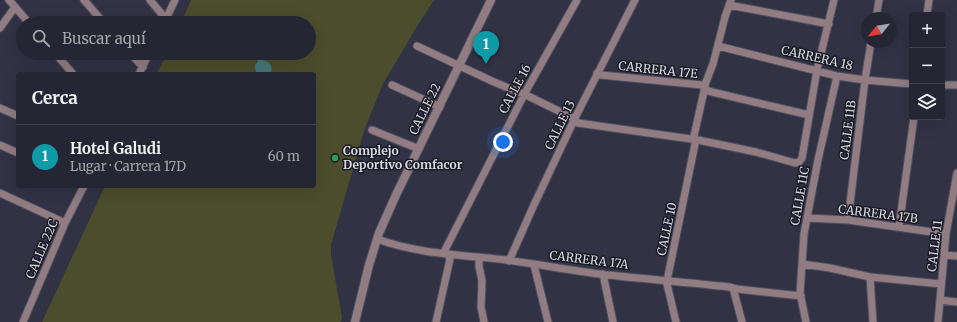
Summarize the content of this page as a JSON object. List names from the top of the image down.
{
  "streets": {
    "street": [
      "CARRERA 18",
      "CARRERA 17E",
      "CALLE 16",
      "CALLE 22",
      "CALLE 13",
      "CALLE 11B",
      "CALLE 11C",
      "CARRERA 17B",
      "CALLE 10",
      "CALLE 11",
      "CALLE 22C",
      "CARRERA 17A"
    ]
  },
  "crossings": [
    ["CARRERA 18", "CALLE 11B"],
    ["CARRERA 18", "CALLE 11C"],
    ["CARRERA 18", "CALLE 10"],
    ["CARRERA 17E", "CALLE 13"],
    ["CARRERA 17E", "CALLE 11C"],
    ["CARRERA 17E", "CALLE 10"],
    ["CALLE 16", "CARRERA 17A"],
    ["CALLE 22", "CARRERA 17A"],
    ["CALLE 13", "CARRERA 17A"],
    ["CALLE 11B", "CARRERA 17B"],
    ["CALLE 11C", "CARRERA 17B"],
    ["CALLE 11C", "CALLE 10"],
    ["CALLE 11C", "CARRERA 17A"],
    ["CARRERA 17B", "CALLE 11"],
    ["CALLE 10", "CARRERA 17A"]
  ],
  "places": ["Complejo Deportivo Comfacor"],
  "north": "bottom left",
  "page": {
    "map_buttons": ["+", "−"],
    "search": "Buscar aquí",
    "pins": "1",
    "heading": "Cerca",
    "list": [
      {
        "mark": "1",
        "name": "Hotel Galudi",
        "note": "Lugar · Carrera 17D",
        "value": "60 m"
      }
    ]
  }
}
